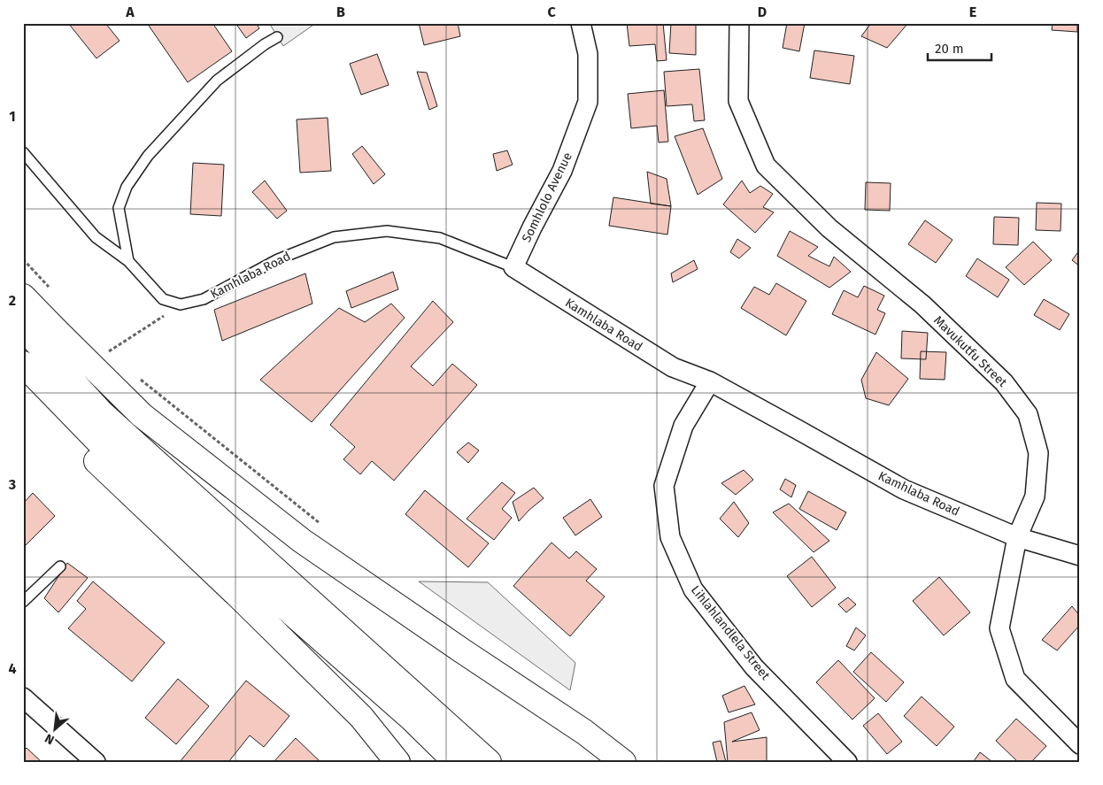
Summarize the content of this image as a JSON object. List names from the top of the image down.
{
  "streets": {
    "street": [
      "Somhlolo Avenue",
      "Kamhlaba Road",
      "Mavukutfu Street",
      "Lihlahlandlela Street"
    ]
  },
  "crossings": [
    ["Somhlolo Avenue", "Kamhlaba Road"],
    ["Kamhlaba Road", "Mavukutfu Street"],
    ["Kamhlaba Road", "Lihlahlandlela Street"]
  ],
  "scale_bar": "20 m",
  "north": "bottom left",
  "grid": {
    "columns": [
      "A",
      "B",
      "C",
      "D",
      "E"
    ],
    "rows": [
      "1",
      "2",
      "3",
      "4"
    ]
  }
}
